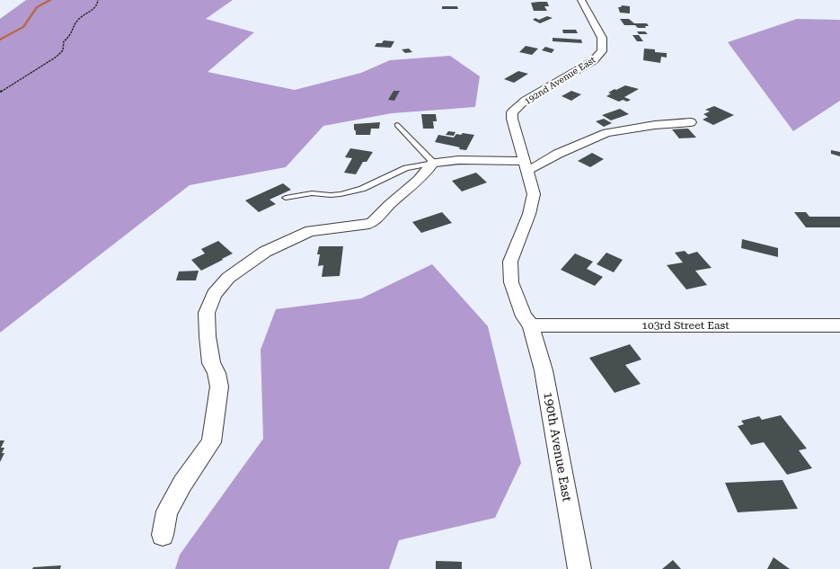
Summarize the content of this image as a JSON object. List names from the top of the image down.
{
  "streets": {
    "street": ["192nd Avenue East", "103rd Street East", "190th Avenue East"]
  },
  "crossings": [
    ["192nd Avenue East", "103rd Street East"],
    ["192nd Avenue East", "190th Avenue East"],
    ["103rd Street East", "190th Avenue East"]
  ]
}
